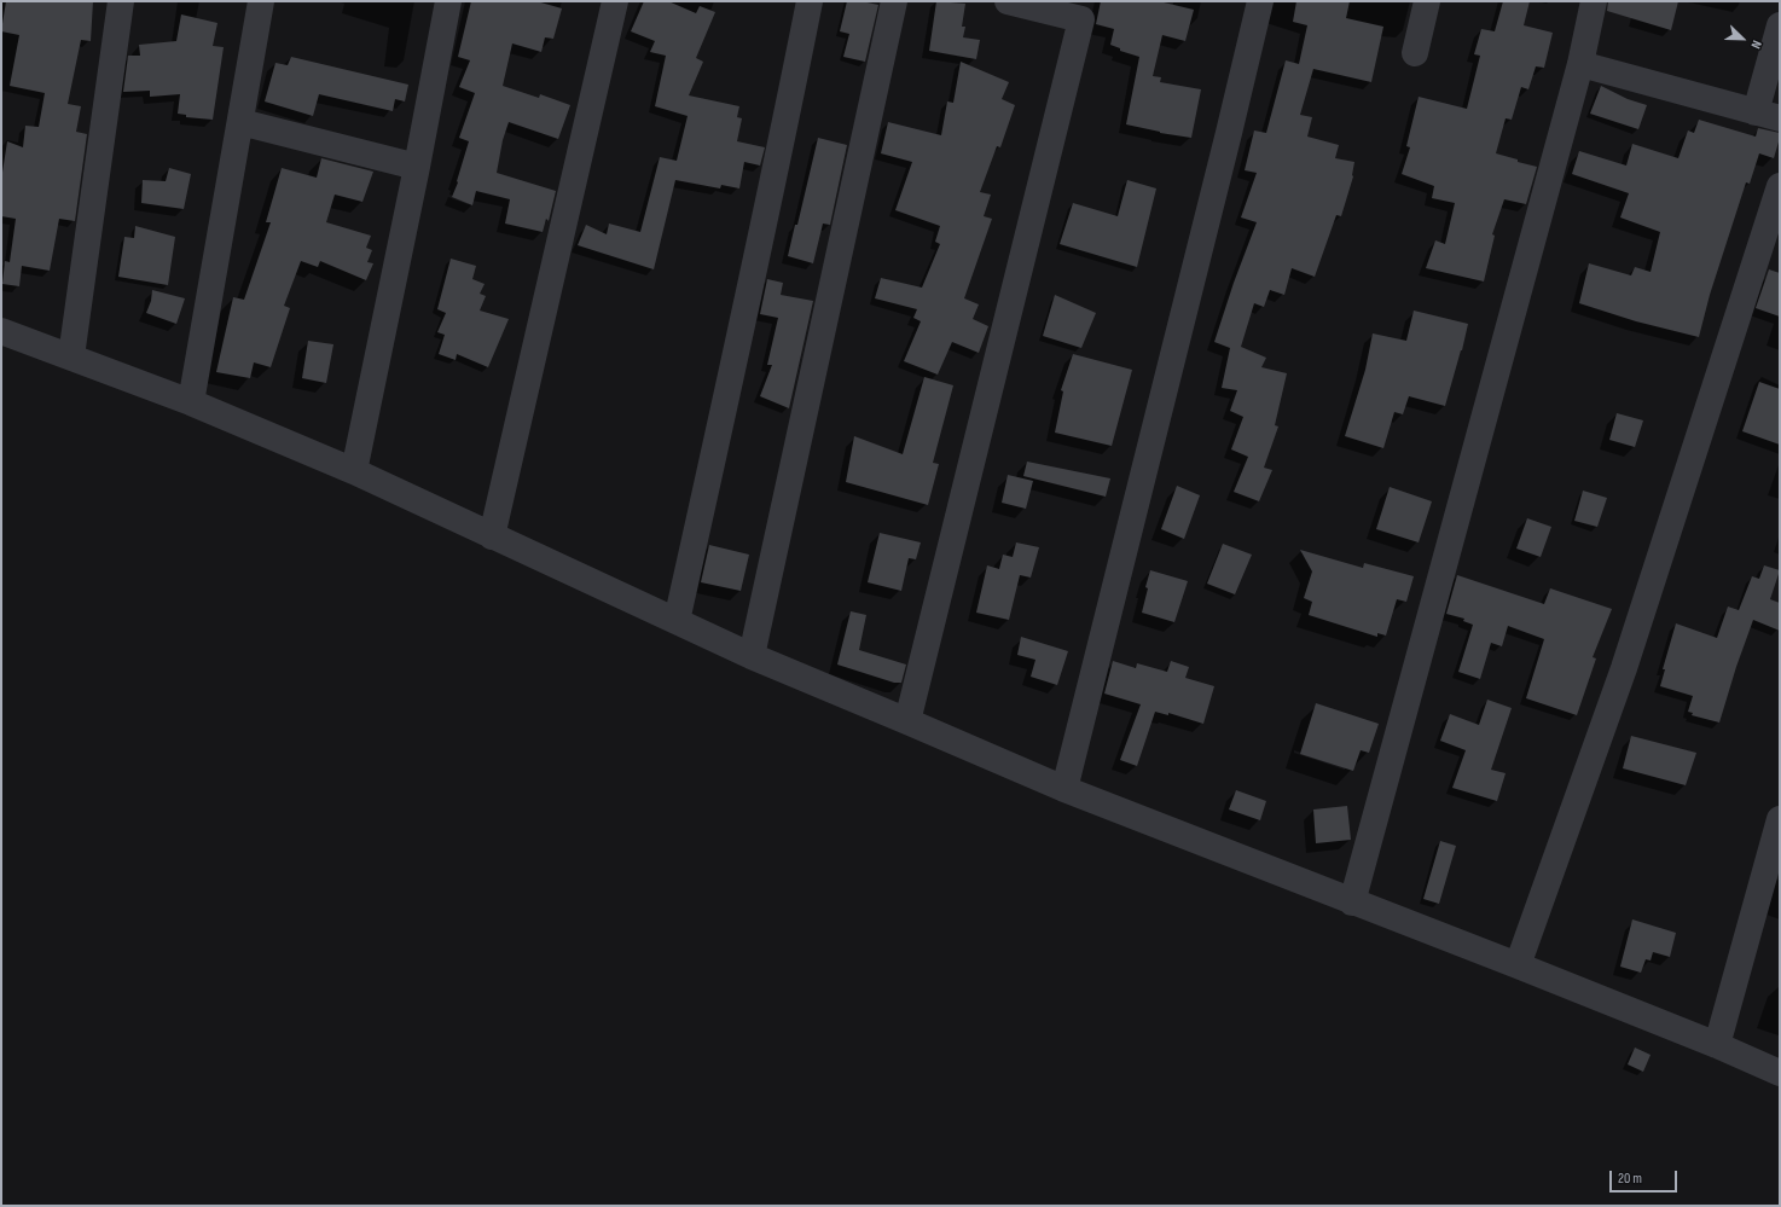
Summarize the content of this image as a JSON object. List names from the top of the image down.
{
  "scale_bar": "20 m",
  "north": "bottom right"
}
